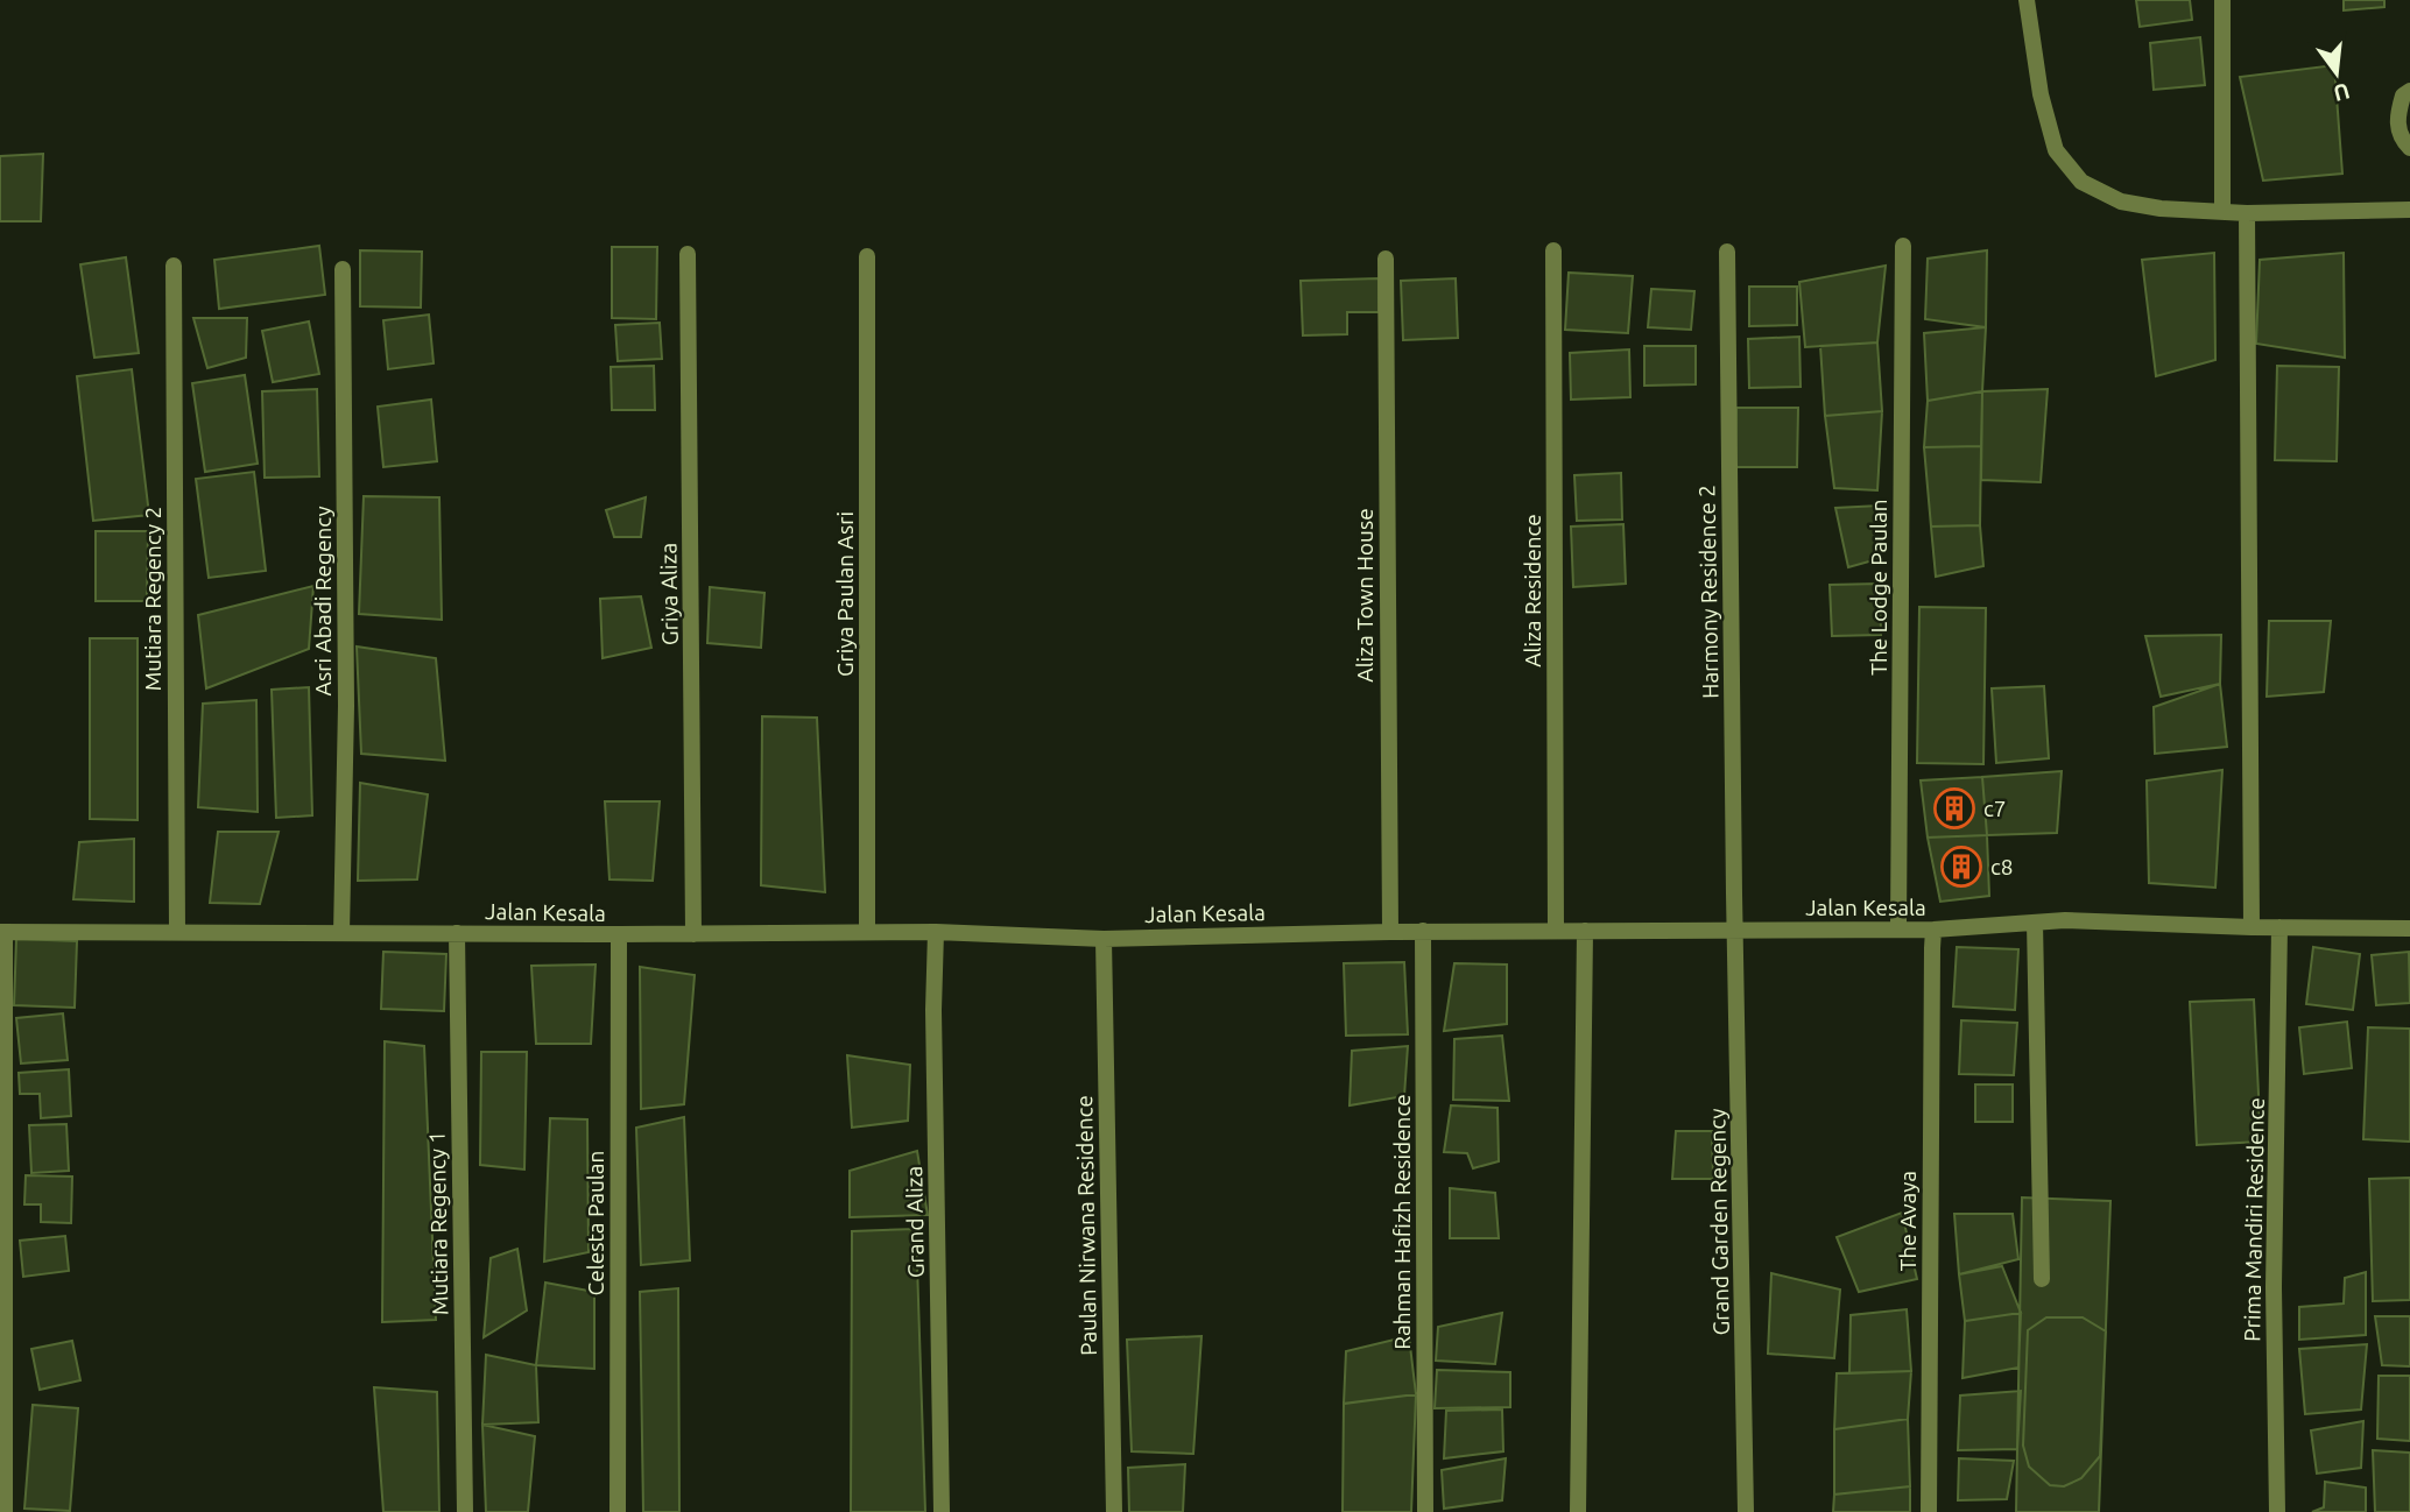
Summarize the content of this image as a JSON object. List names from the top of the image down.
{
  "streets": {
    "street": [
      "The Lodge Paulan",
      "Aliza Residence",
      "Harmony Residence 2",
      "Griya Aliza",
      "Griya Paulan Asri",
      "Aliza Town House",
      "Mutiara Regency 2",
      "Asri Abadi Regency",
      "Jalan Kesala",
      "Prima Mandiri Residence",
      "The Avaya",
      "Grand Aliza",
      "Rahman Hafizh Residence",
      "Grand Garden Regency",
      "Mutiara Regency 1",
      "Celesta Paulan",
      "Paulan Nirwana Residence"
    ]
  },
  "crossings": [
    ["The Lodge Paulan", "Jalan Kesala"],
    ["Aliza Residence", "Jalan Kesala"],
    ["Harmony Residence 2", "Jalan Kesala"],
    ["Harmony Residence 2", "Grand Garden Regency"],
    ["Griya Aliza", "Jalan Kesala"],
    ["Griya Paulan Asri", "Jalan Kesala"],
    ["Aliza Town House", "Jalan Kesala"],
    ["Mutiara Regency 2", "Jalan Kesala"],
    ["Asri Abadi Regency", "Jalan Kesala"],
    ["Jalan Kesala", "Prima Mandiri Residence"],
    ["Jalan Kesala", "The Avaya"],
    ["Jalan Kesala", "Grand Aliza"],
    ["Jalan Kesala", "Rahman Hafizh Residence"],
    ["Jalan Kesala", "Grand Garden Regency"],
    ["Jalan Kesala", "Mutiara Regency 1"],
    ["Jalan Kesala", "Celesta Paulan"],
    ["Jalan Kesala", "Paulan Nirwana Residence"]
  ],
  "places": {
    "building": ["c7", "c8"]
  },
  "north": "bottom"
}
